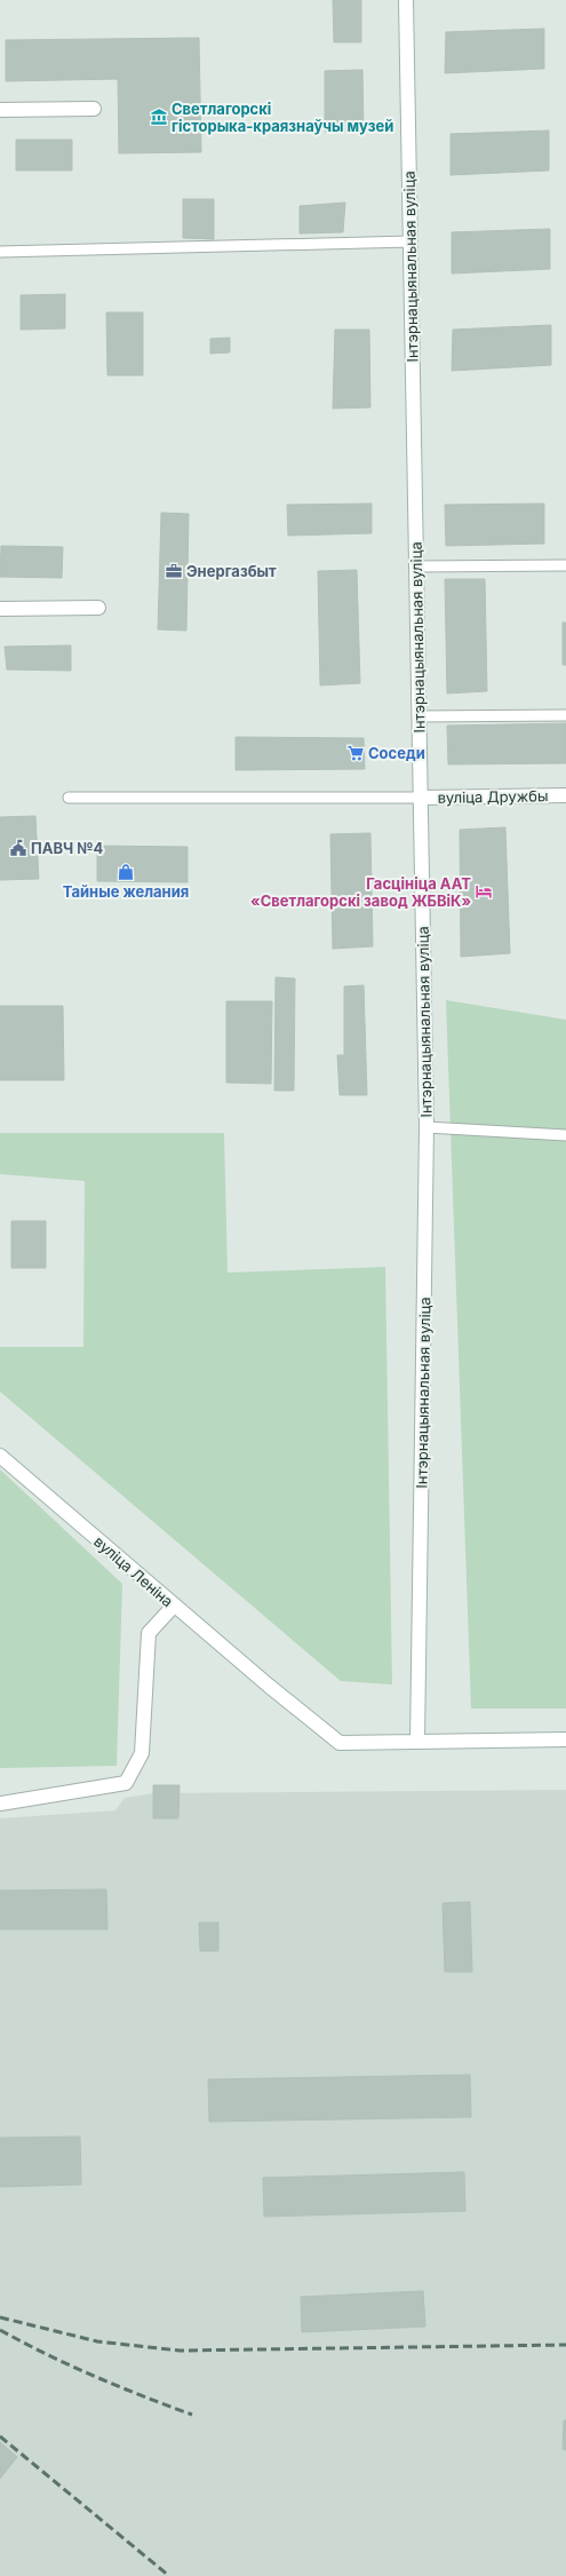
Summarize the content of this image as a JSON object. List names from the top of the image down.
{
  "streets": {
    "street": ["Інтэрнацыянальная вуліца", "вуліца Дружбы", "вуліца Леніна"]
  },
  "crossings": [
    ["Інтэрнацыянальная вуліца", "вуліца Дружбы"],
    ["Інтэрнацыянальная вуліца", "вуліца Леніна"]
  ],
  "places": {
    "museum": ["Светлагорскі гісторыка-краязнаўчы музей"],
    "office": ["Энергазбыт"],
    "supermarket": ["Соседи"],
    "public building": ["ПАВЧ №4"],
    "shop": ["Тайные желания"],
    "hotel": ["Гасцініца ААТ «Светлагорскі завод ЖБВіК»"]
  }
}
